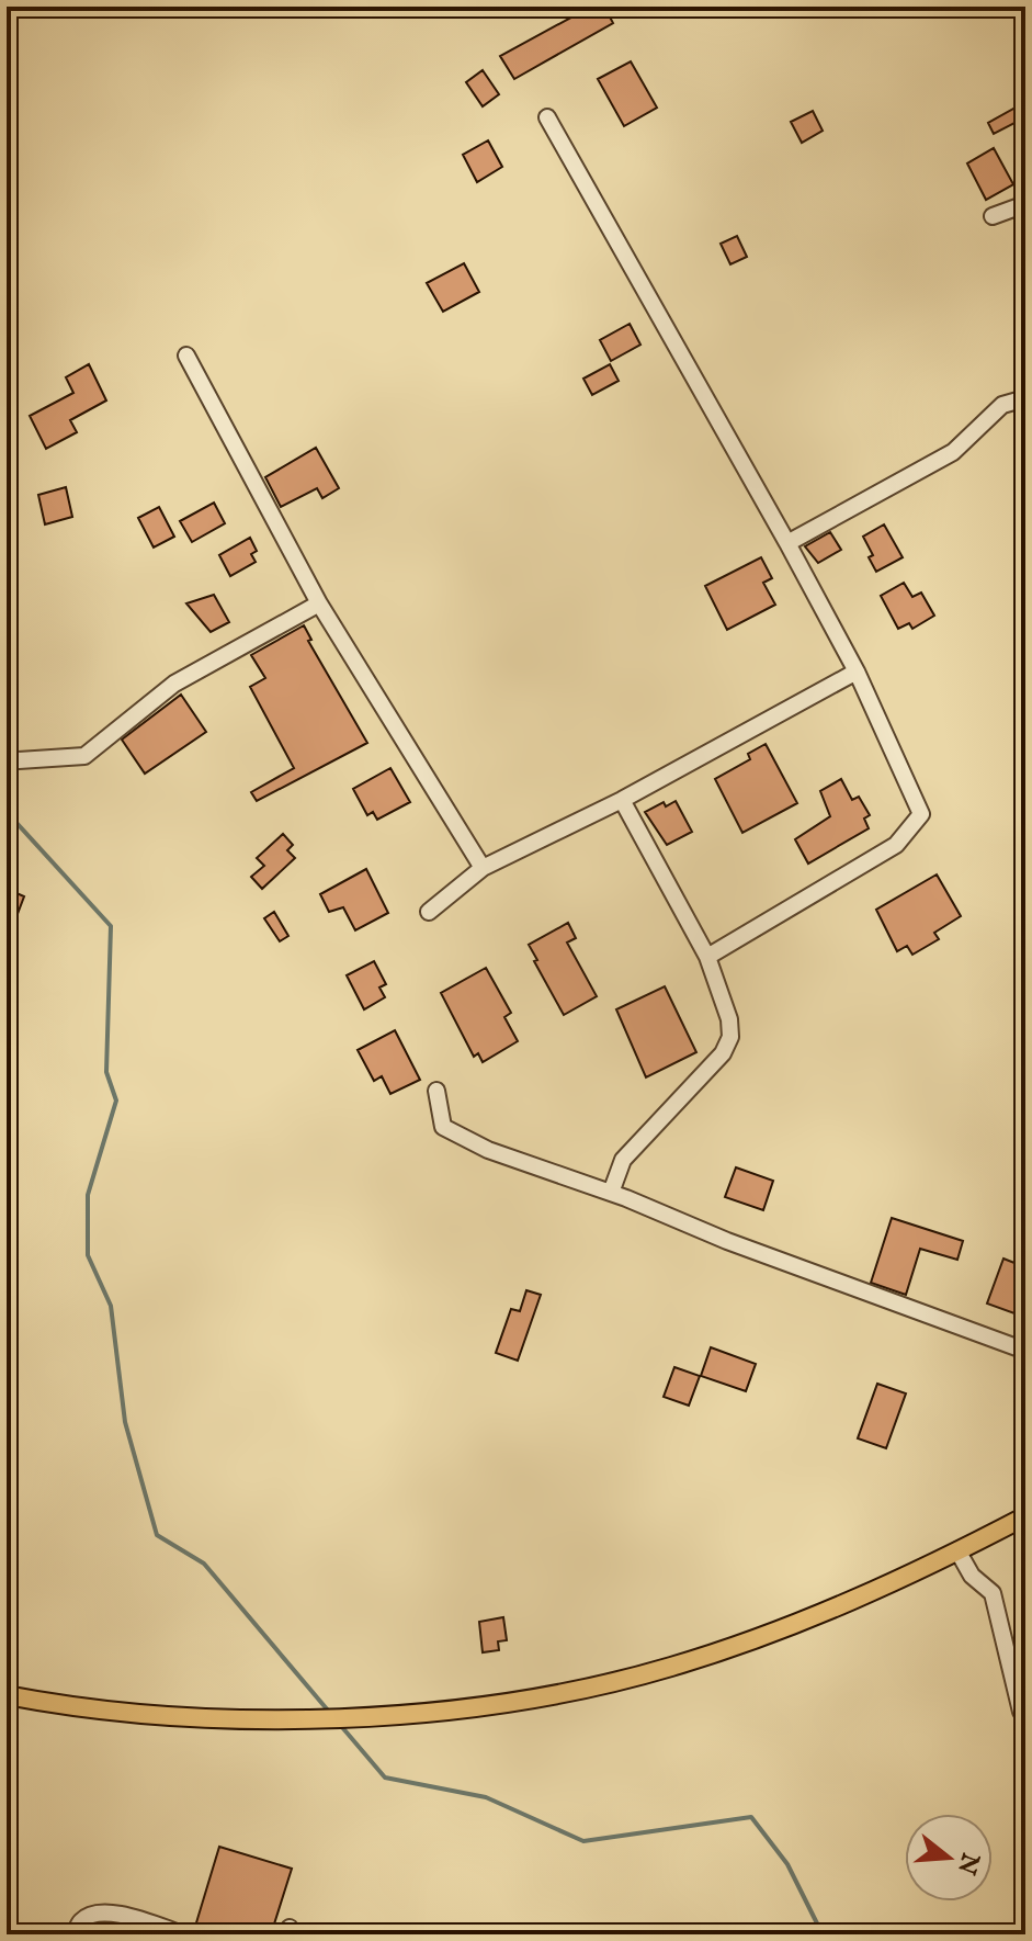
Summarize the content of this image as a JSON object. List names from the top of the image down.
{
  "north": "right"
}
